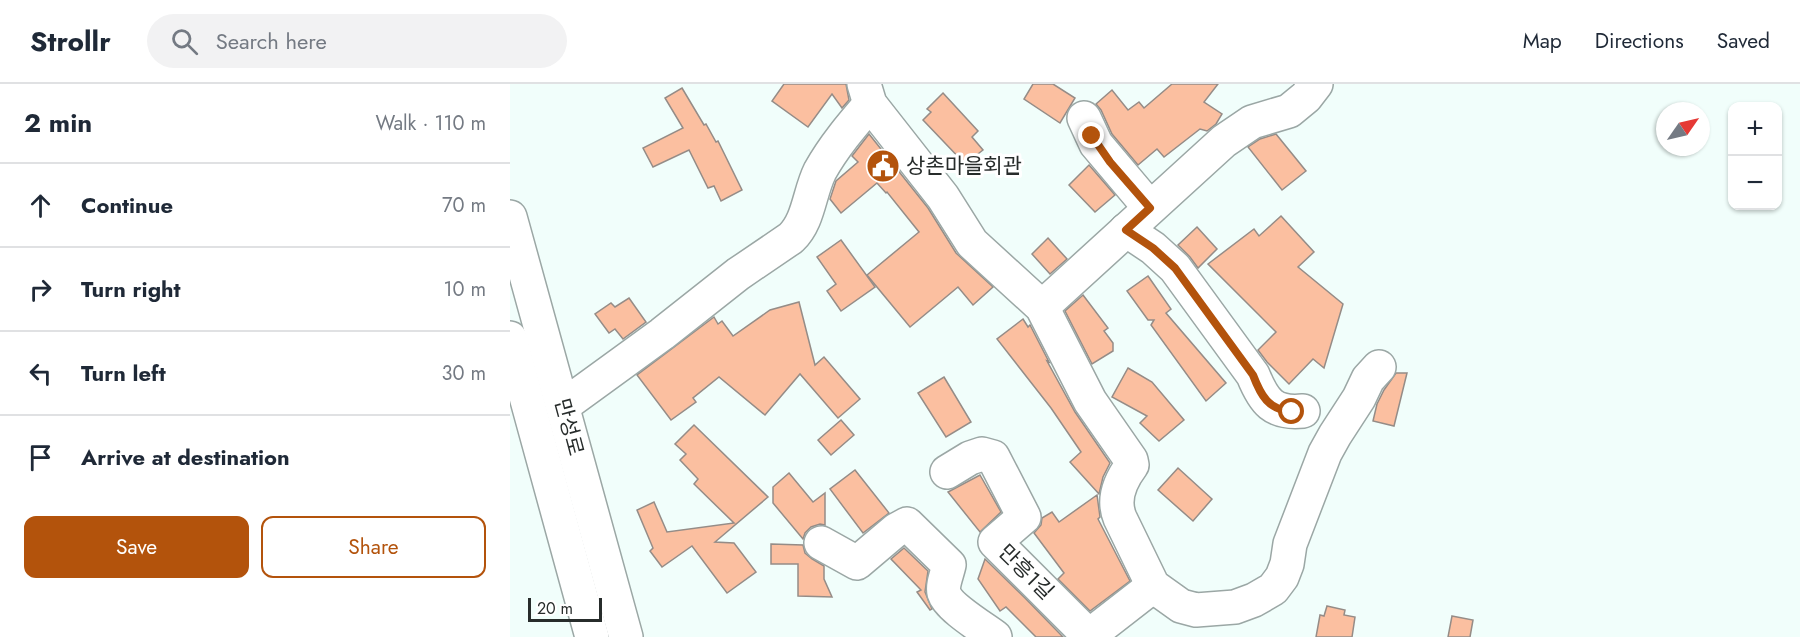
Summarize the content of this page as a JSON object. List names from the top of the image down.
{
  "streets": {
    "street": ["만성로", "만흥1길"]
  },
  "places": {
    "public building": ["상촌마을회관"]
  },
  "scale_bar": "20 m",
  "north": "top right",
  "page": {
    "header": "Strollr",
    "search": "Search here",
    "nav": ["Map", "Directions", "Saved"],
    "heading": ["2 min", "Walk · 110 m"],
    "map_buttons": ["+", "−"],
    "list": [
      ["Continue", "70 m"],
      ["Turn right", "10 m"],
      ["Turn left", "30 m"],
      "Arrive at destination"
    ],
    "buttons": ["Save", "Share"],
    "scale": "20 m"
  }
}
